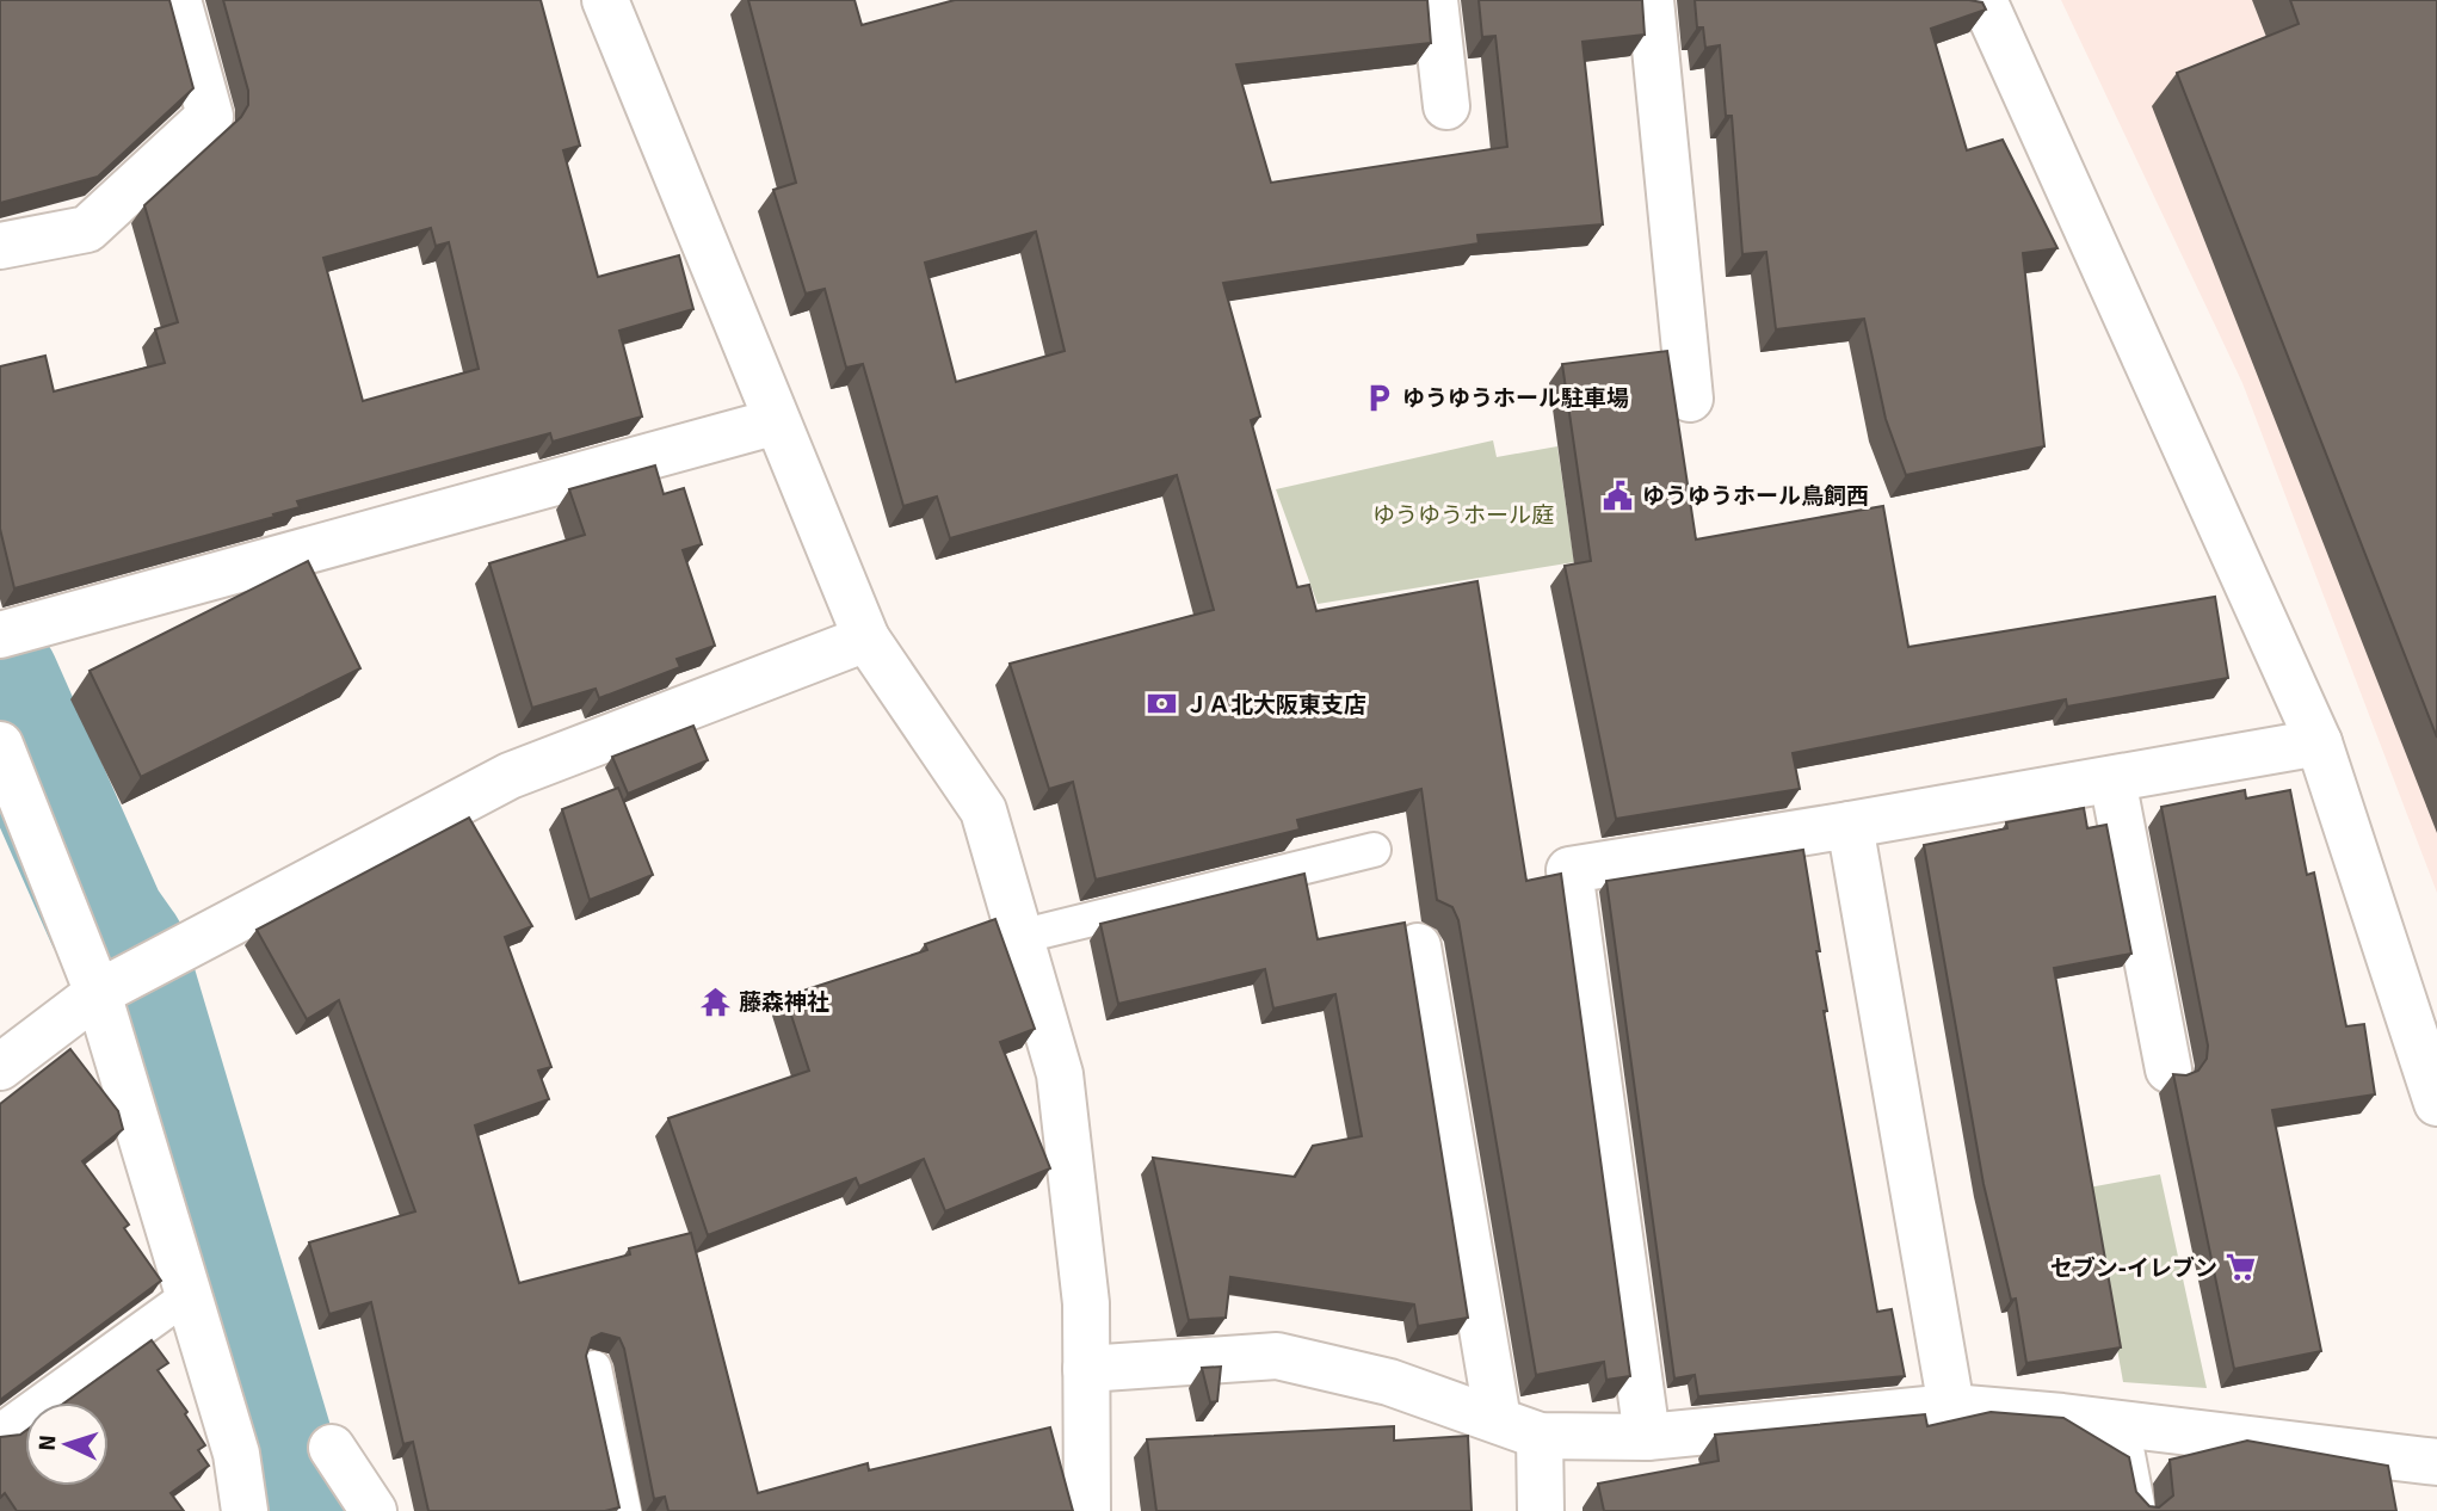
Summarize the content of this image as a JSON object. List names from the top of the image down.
{
  "parks": ["ゆうゆうホール庭"],
  "places": {
    "parking": ["ゆうゆうホール駐車場"],
    "public building": ["ゆうゆうホール鳥飼西"],
    "bank": ["ＪＡ北大阪東支店"],
    "temple": ["藤森神社"],
    "supermarket": ["セブン-イレブン"]
  },
  "north": "left"
}
